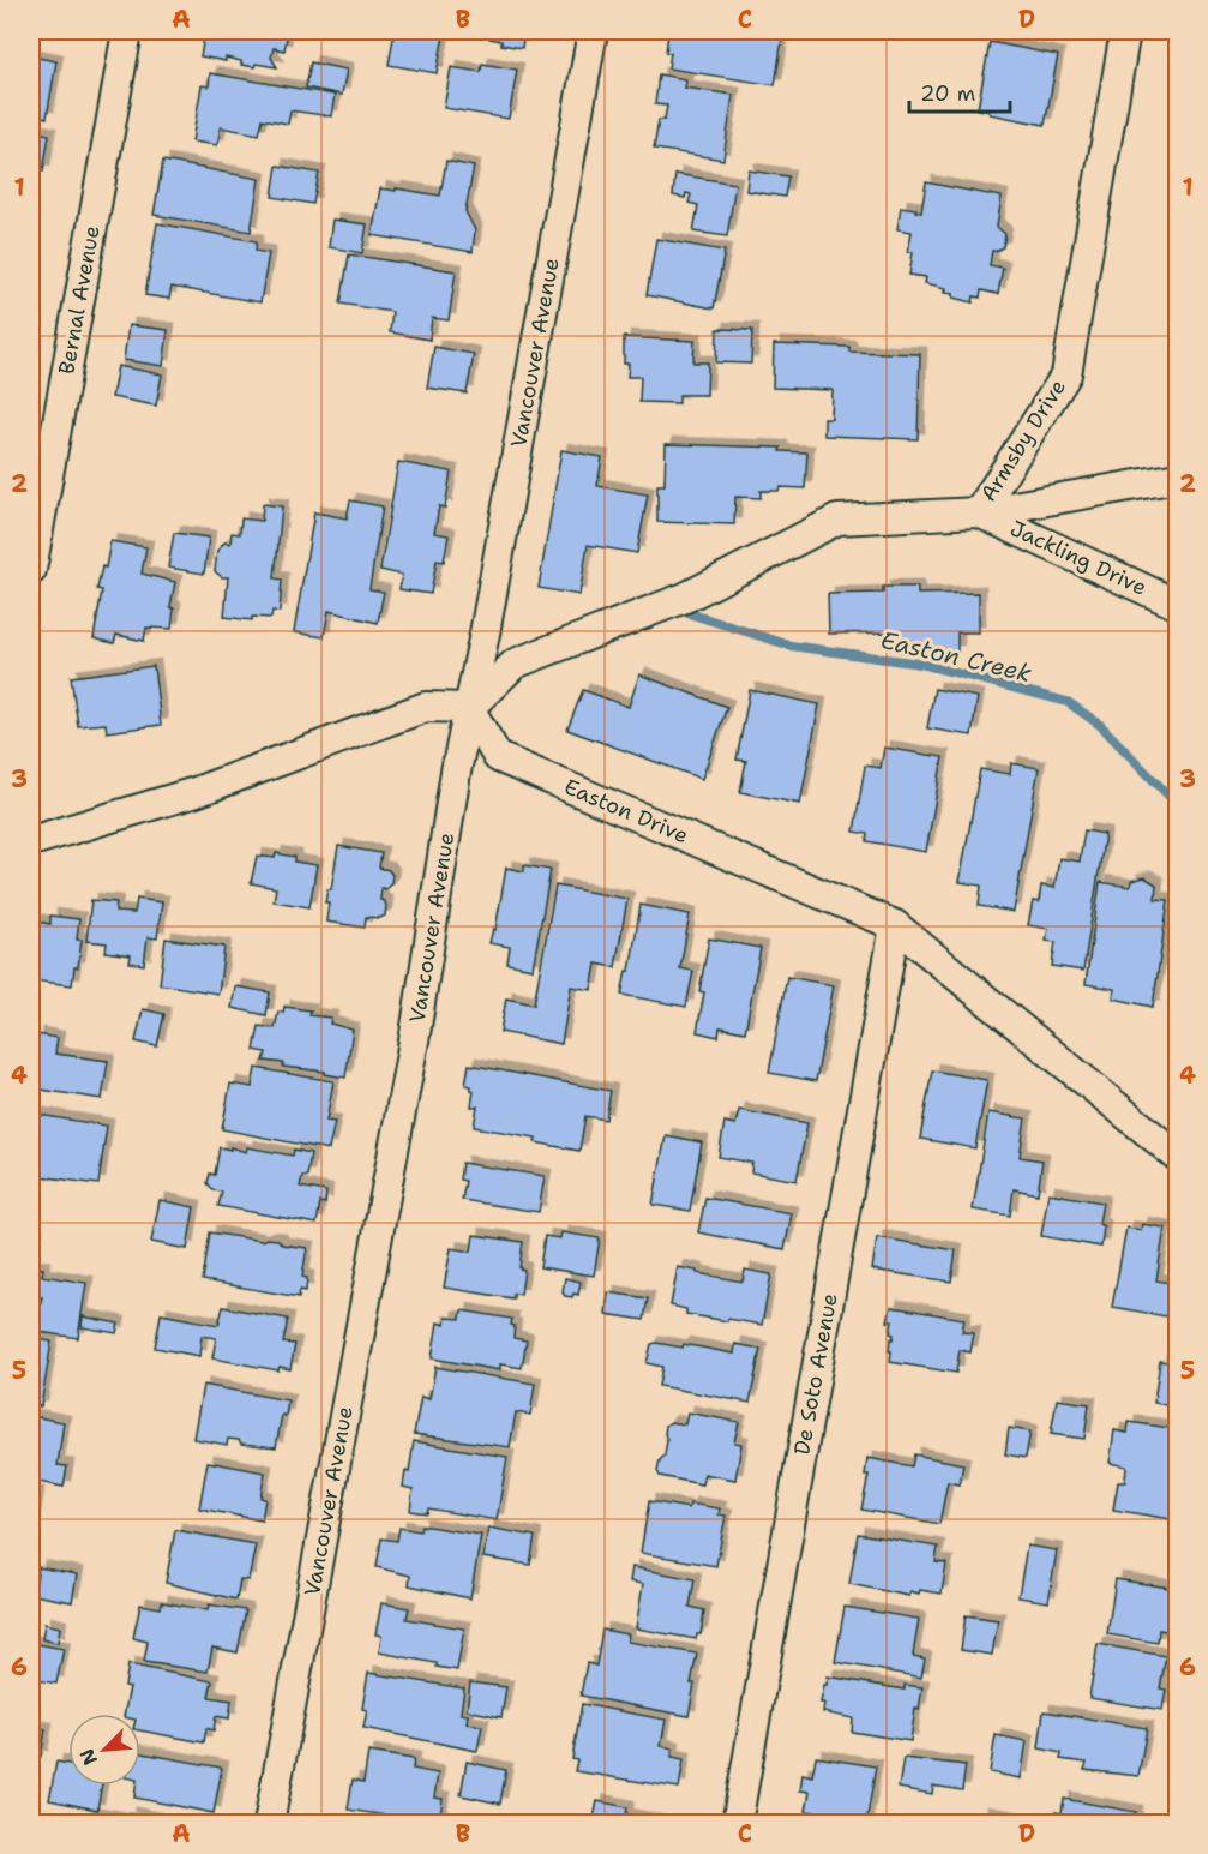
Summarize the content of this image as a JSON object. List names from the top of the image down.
{
  "streets": {
    "street": [
      "Bernal Avenue",
      "Vancouver Avenue",
      "Armsby Drive",
      "Jackling Drive",
      "Easton Drive",
      "De Soto Avenue"
    ]
  },
  "crossings": [
    ["Vancouver Avenue", "Armsby Drive"],
    ["Vancouver Avenue", "Easton Drive"],
    ["Armsby Drive", "Jackling Drive"],
    ["Armsby Drive", "Easton Drive"],
    ["Easton Drive", "De Soto Avenue"]
  ],
  "water": ["Easton Creek"],
  "scale_bar": "20 m",
  "north": "bottom left",
  "grid": {
    "columns": [
      "A",
      "B",
      "C",
      "D"
    ],
    "rows": [
      "1",
      "2",
      "3",
      "4",
      "5",
      "6"
    ]
  }
}
